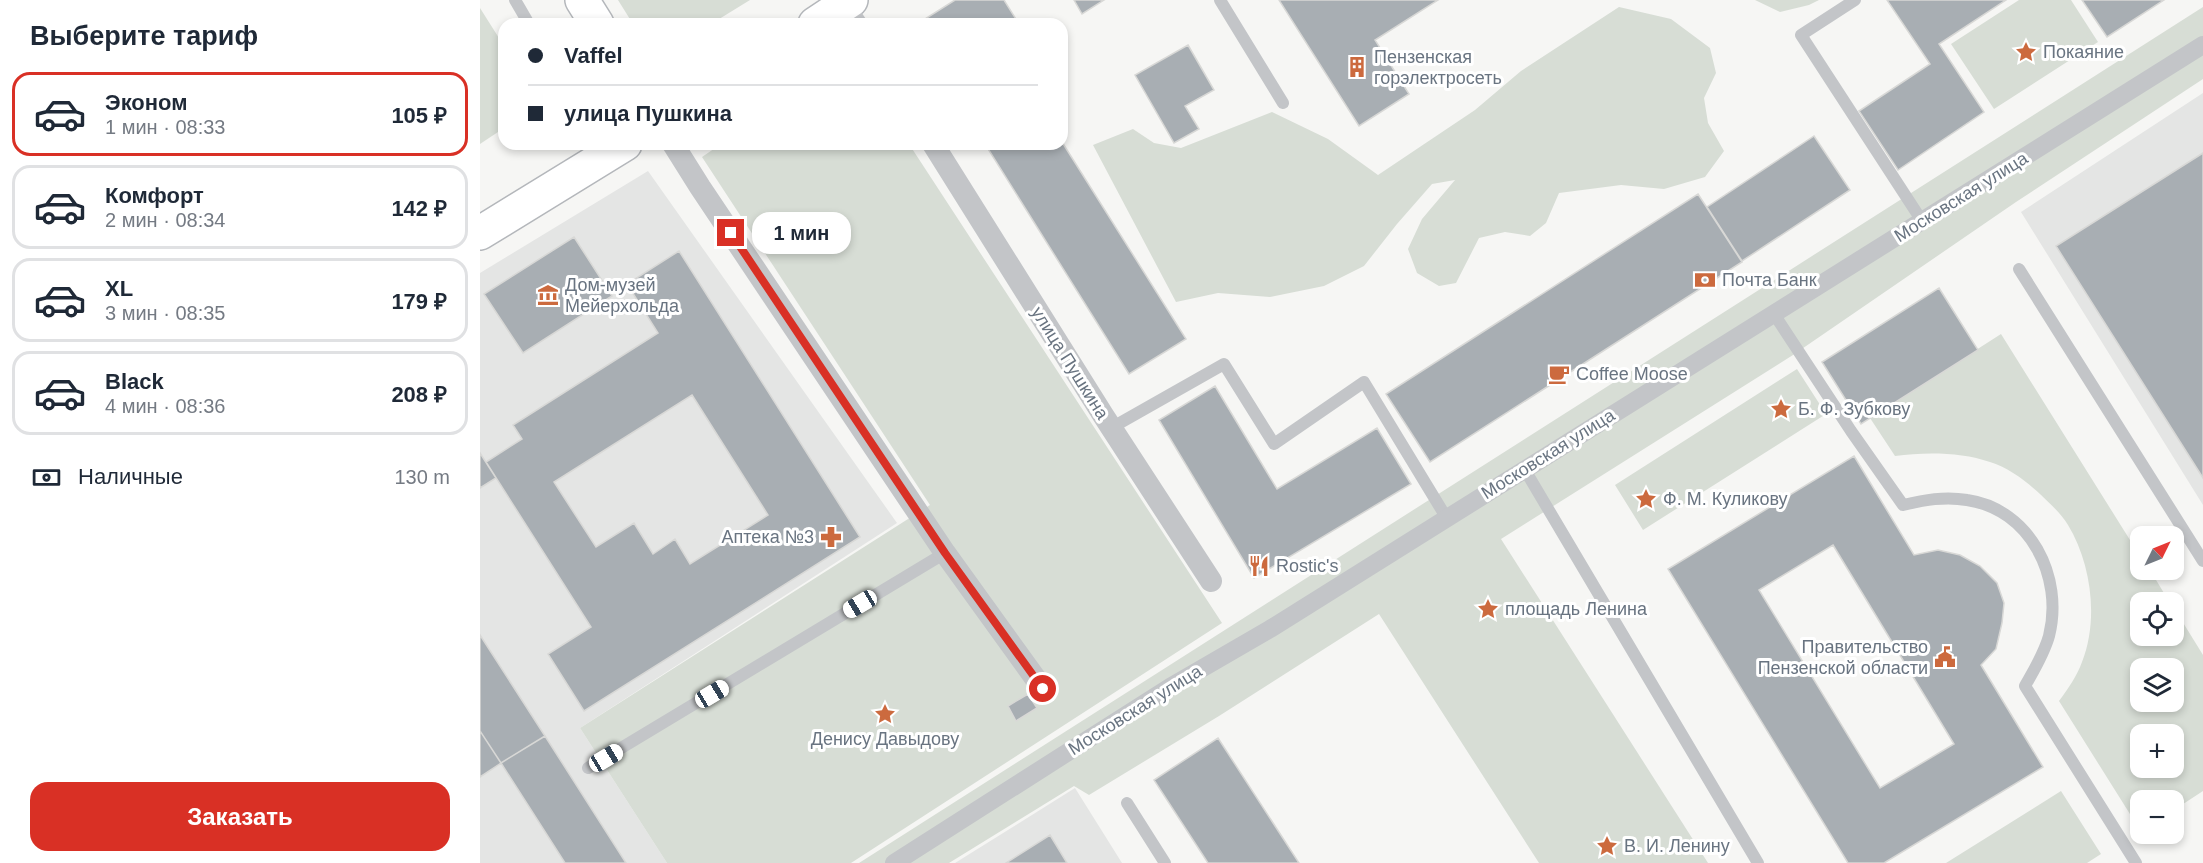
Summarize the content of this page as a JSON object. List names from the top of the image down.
{
  "streets": {
    "street": ["Московская улица", "улица Пушкина"]
  },
  "places": {
    "place": [
      "Покаяние",
      "Б. Ф. Зубкову",
      "Ф. М. Куликову",
      "площадь Ленина",
      "Денису Давыдову",
      "В. И. Ленину"
    ],
    "building": ["Пензенская горэлектросеть"],
    "bank": ["Почта Банк"],
    "museum": ["Дом-музей Мейерхольда"],
    "cafe": ["Coffee Moose"],
    "pharmacy": ["Аптека №3"],
    "restaurant": ["Rostic's"],
    "public building": ["Правительство Пензенской области"]
  },
  "north": "top right",
  "page": {
    "heading": "Выберите тариф",
    "banner": ["Vaffel", "улица Пушкина"],
    "list": [
      {
        "name": "Эконом",
        "note": "1 мин · 08:33",
        "value": "105 ₽"
      },
      {
        "name": "Комфорт",
        "note": "2 мин · 08:34",
        "value": "142 ₽"
      },
      {
        "name": "XL",
        "note": "3 мин · 08:35",
        "value": "179 ₽"
      },
      {
        "name": "Black",
        "note": "4 мин · 08:36",
        "value": "208 ₽"
      }
    ],
    "bubble": "1 мин",
    "pay": ["Наличные", "130 m"],
    "map_buttons": ["+", "−"],
    "buttons": "Заказать"
  }
}
